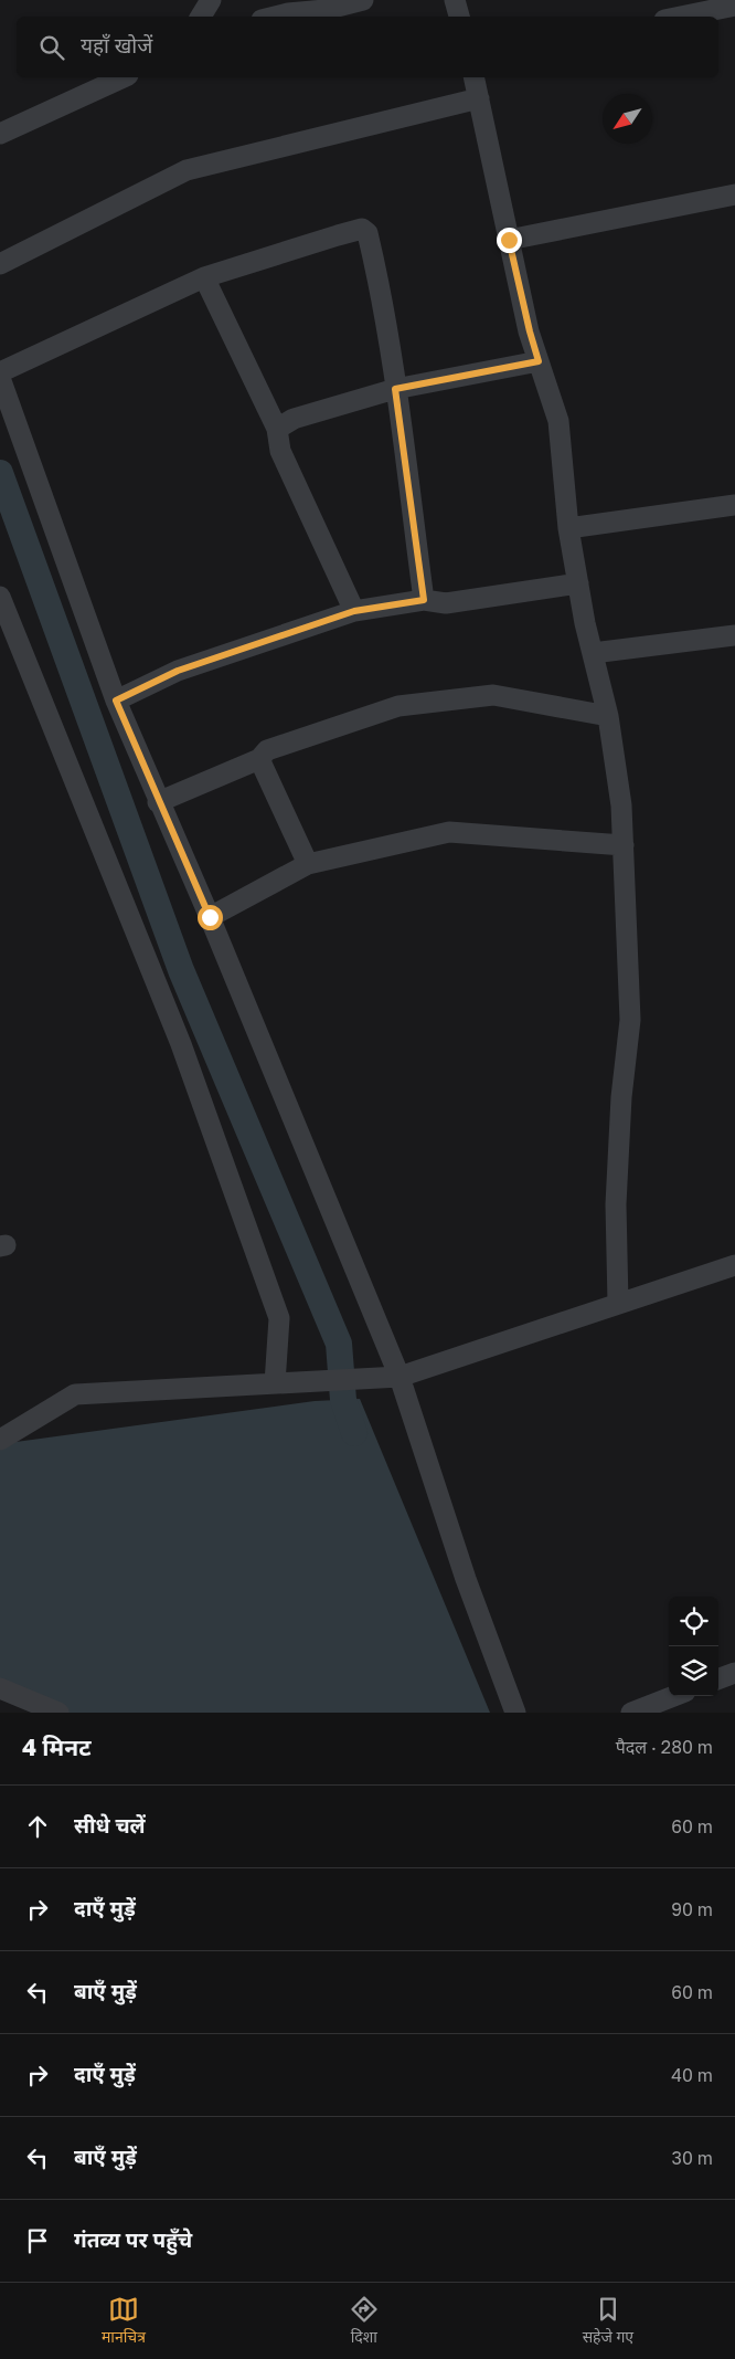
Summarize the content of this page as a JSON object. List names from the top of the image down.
{
  "north": "bottom left",
  "page": {
    "search": "यहाँ खोजें",
    "heading": ["4 मिनट", "पैदल · 280 m"],
    "list": [
      ["सीधे चलें", "60 m"],
      ["दाएँ मुड़ें", "90 m"],
      ["बाएँ मुड़ें", "60 m"],
      ["दाएँ मुड़ें", "40 m"],
      ["बाएँ मुड़ें", "30 m"],
      "गंतव्य पर पहुँचे"
    ],
    "nav": ["मानचित्र", "दिशा", "सहेजे गए"]
  }
}
